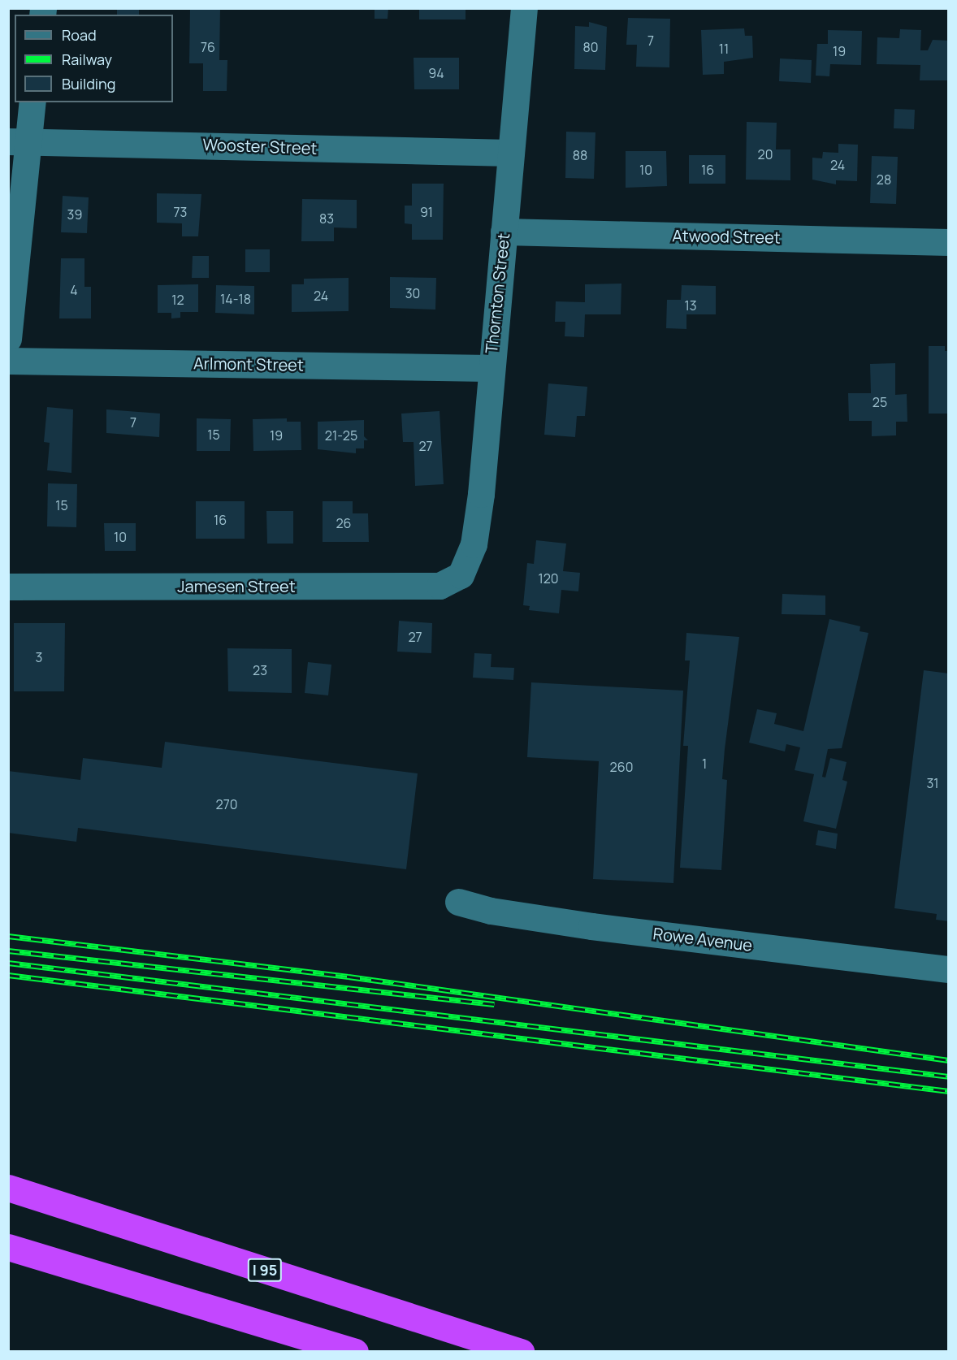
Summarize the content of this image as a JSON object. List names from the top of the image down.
{
  "streets": {
    "highway": ["I 95"],
    "street": [
      "Wooster Street",
      "Atwood Street",
      "Thornton Street",
      "Arlmont Street",
      "Jamesen Street",
      "Rowe Avenue"
    ]
  },
  "crossings": [
    ["Wooster Street", "Thornton Street"],
    ["Atwood Street", "Thornton Street"],
    ["Thornton Street", "Arlmont Street"],
    ["Thornton Street", "Jamesen Street"]
  ],
  "house_numbers": [
    "7",
    "76",
    "80",
    "11",
    "19",
    "94",
    "20",
    "88",
    "24",
    "10",
    "16",
    "28",
    "73",
    "91",
    "39",
    "83",
    "4",
    "30",
    "24",
    "14-18",
    "12",
    "13",
    "25",
    "7",
    "15",
    "19",
    "21-25",
    "27",
    "15",
    "16",
    "26",
    "10",
    "120",
    "27",
    "3",
    "23",
    "1",
    "260",
    "31",
    "270"
  ],
  "legend": ["Road", "Railway", "Building"]
}
